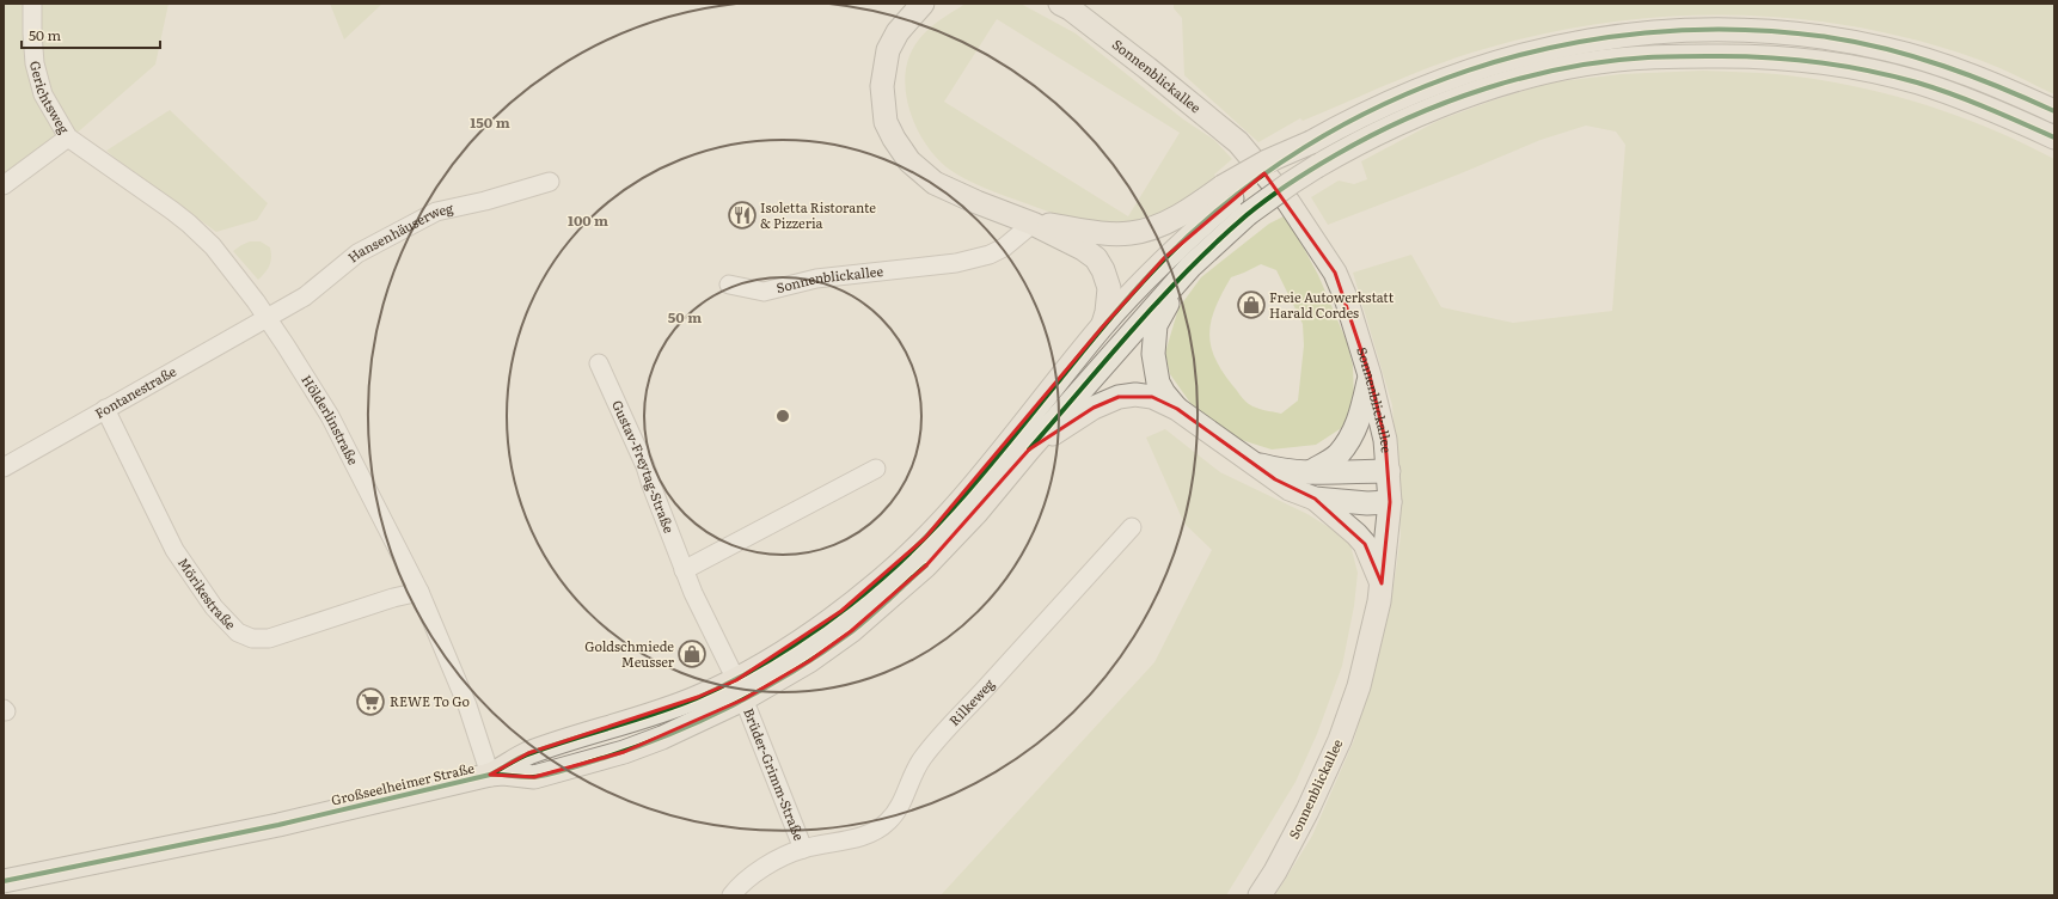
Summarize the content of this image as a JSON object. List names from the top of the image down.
{
  "streets": {
    "main road": ["Sonnenblickallee", "Großseelheimer Straße"],
    "street": [
      "Gerichtsweg",
      "Hansenhäuserweg",
      "Fontanestraße",
      "Hölderlinstraße",
      "Gustav-Freytag-Straße",
      "Mörikestraße",
      "Rilkeweg",
      "Brüder-Grimm-Straße"
    ]
  },
  "crossings": [
    ["Gerichtsweg", "Hölderlinstraße"],
    ["Hansenhäuserweg", "Fontanestraße"],
    ["Hansenhäuserweg", "Hölderlinstraße"],
    ["Fontanestraße", "Hölderlinstraße"],
    ["Fontanestraße", "Mörikestraße"],
    ["Hölderlinstraße", "Mörikestraße"],
    ["Hölderlinstraße", "Großseelheimer Straße"],
    ["Gustav-Freytag-Straße", "Brüder-Grimm-Straße"],
    ["Gustav-Freytag-Straße", "Großseelheimer Straße"],
    ["Rilkeweg", "Brüder-Grimm-Straße"],
    ["Brüder-Grimm-Straße", "Großseelheimer Straße"]
  ],
  "places": {
    "restaurant": ["Isoletta Ristorante & Pizzeria"],
    "shop": ["Freie Autowerkstatt Harald Cordes", "Goldschmiede Meusser"],
    "supermarket": ["REWE To Go"]
  },
  "scale_bar": "50 m",
  "rings": ["150 m", "100 m", "50 m"]
}
